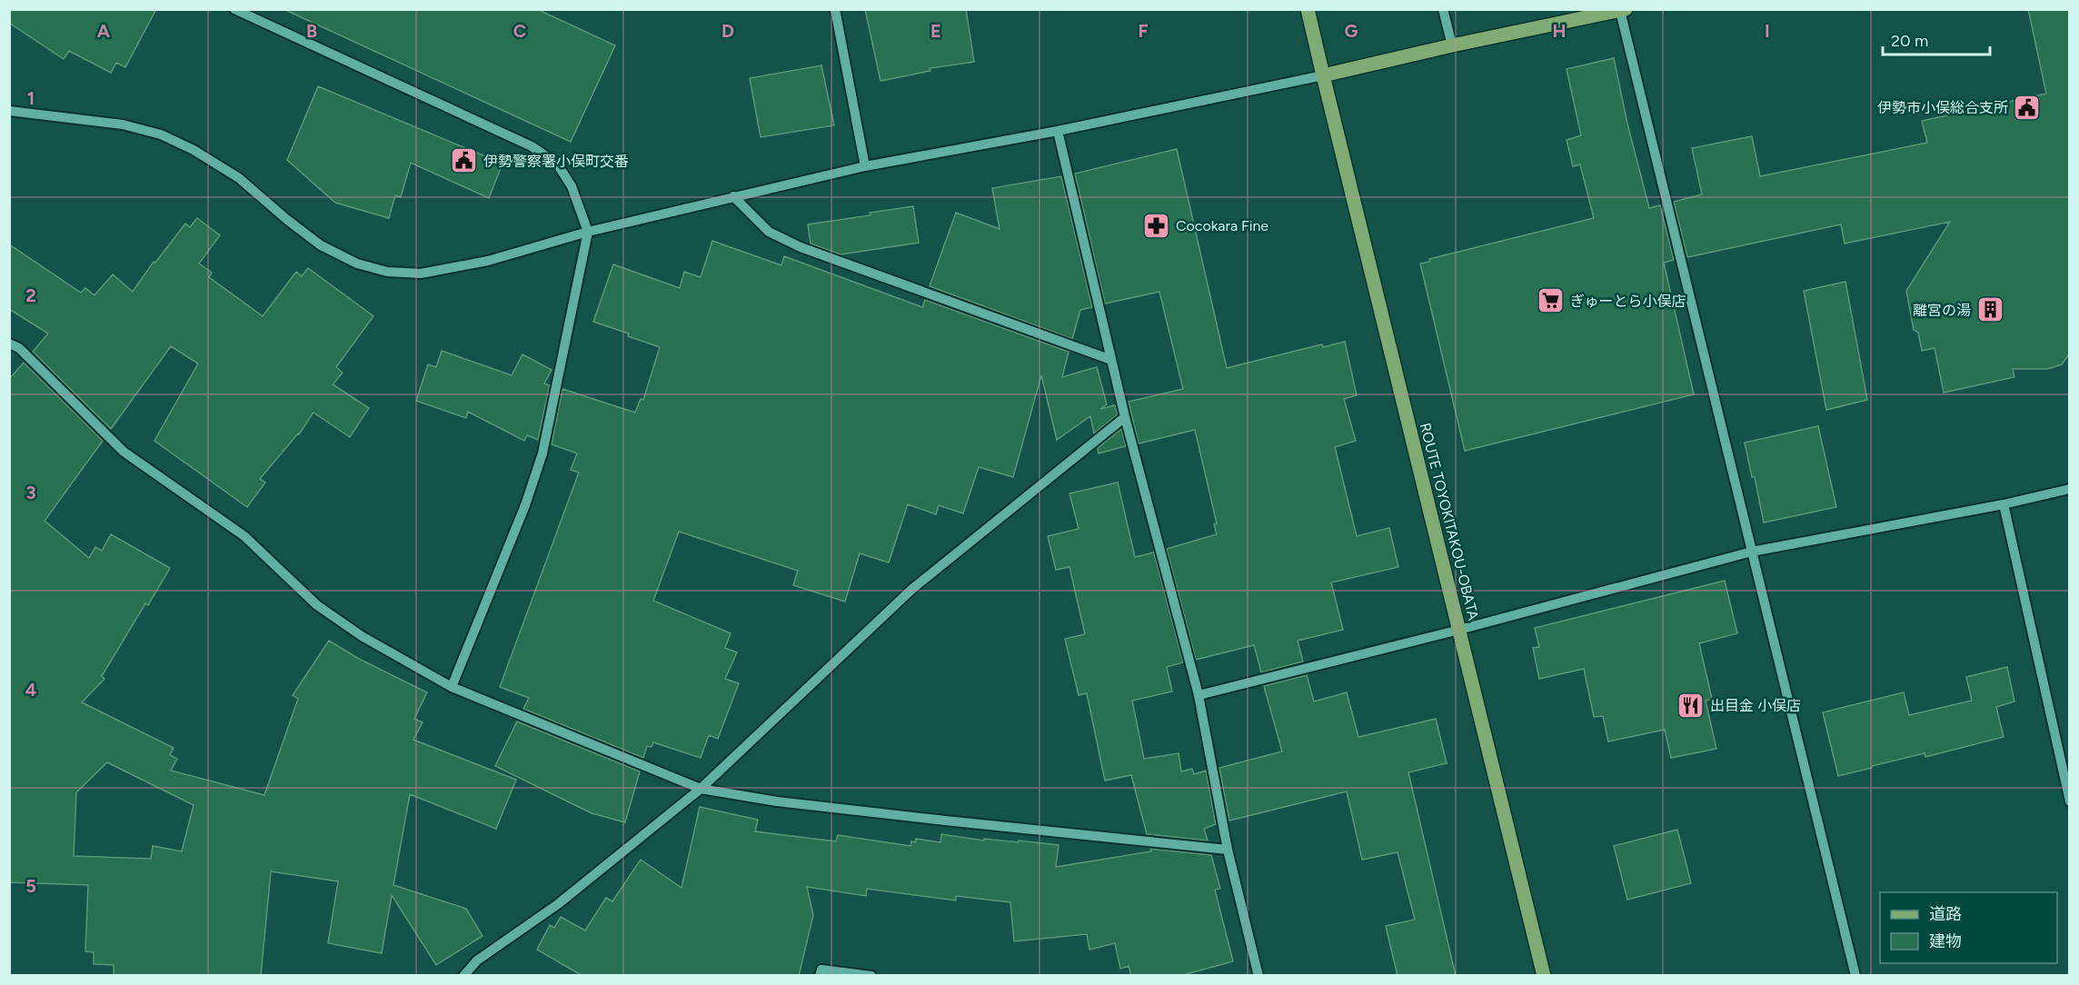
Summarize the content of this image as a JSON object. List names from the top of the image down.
{
  "streets": {
    "main road": ["ROUTE TOYOKITAKOU-OBATA"]
  },
  "places": {
    "public building": ["伊勢市小俣総合支所", "伊勢警察署小俣町交番"],
    "pharmacy": ["Cocokara Fine"],
    "supermarket": ["ぎゅーとら小俣店"],
    "building": ["離宮の湯"],
    "restaurant": ["出目金 小俣店"]
  },
  "legend": ["道路", "建物"],
  "scale_bar": "20 m",
  "grid": {
    "columns": [
      "A",
      "B",
      "C",
      "D",
      "E",
      "F",
      "G",
      "H",
      "I"
    ],
    "rows": [
      "1",
      "2",
      "3",
      "4",
      "5"
    ]
  }
}
